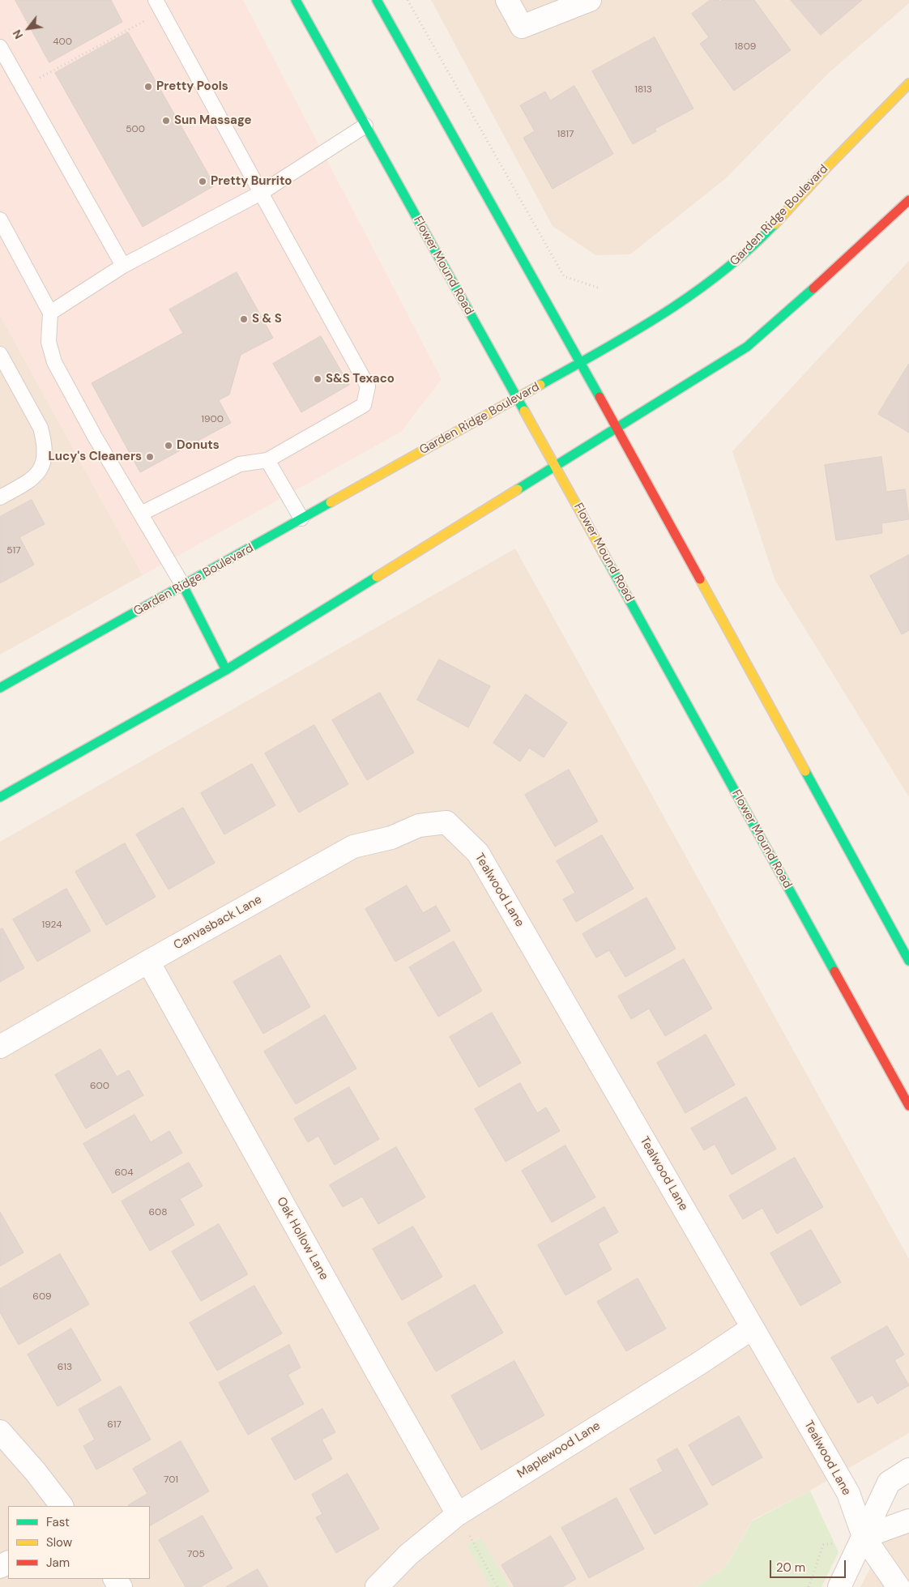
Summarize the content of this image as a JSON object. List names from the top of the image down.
{
  "streets": {
    "main road": ["Garden Ridge Boulevard", "Flower Mound Road"],
    "street": [
      "Tealwood Lane",
      "Canvasback Lane",
      "Oak Hollow Lane",
      "Maplewood Lane"
    ]
  },
  "crossings": [
    ["Garden Ridge Boulevard", "Flower Mound Road"],
    ["Tealwood Lane", "Canvasback Lane"],
    ["Tealwood Lane", "Maplewood Lane"],
    ["Canvasback Lane", "Oak Hollow Lane"],
    ["Oak Hollow Lane", "Maplewood Lane"]
  ],
  "places": [
    "Pretty Pools",
    "Sun Massage",
    "Pretty Burrito",
    "S & S",
    "S&S Texaco",
    "Donuts",
    "Lucy's Cleaners"
  ],
  "house_numbers": [
    "400",
    "1809",
    "1813",
    "500",
    "1817",
    "1900",
    "517",
    "1924",
    "600",
    "604",
    "608",
    "609",
    "613",
    "617",
    "701",
    "705"
  ],
  "legend": ["Fast", "Slow", "Jam"],
  "scale_bar": "20 m",
  "north": "bottom left"
}
